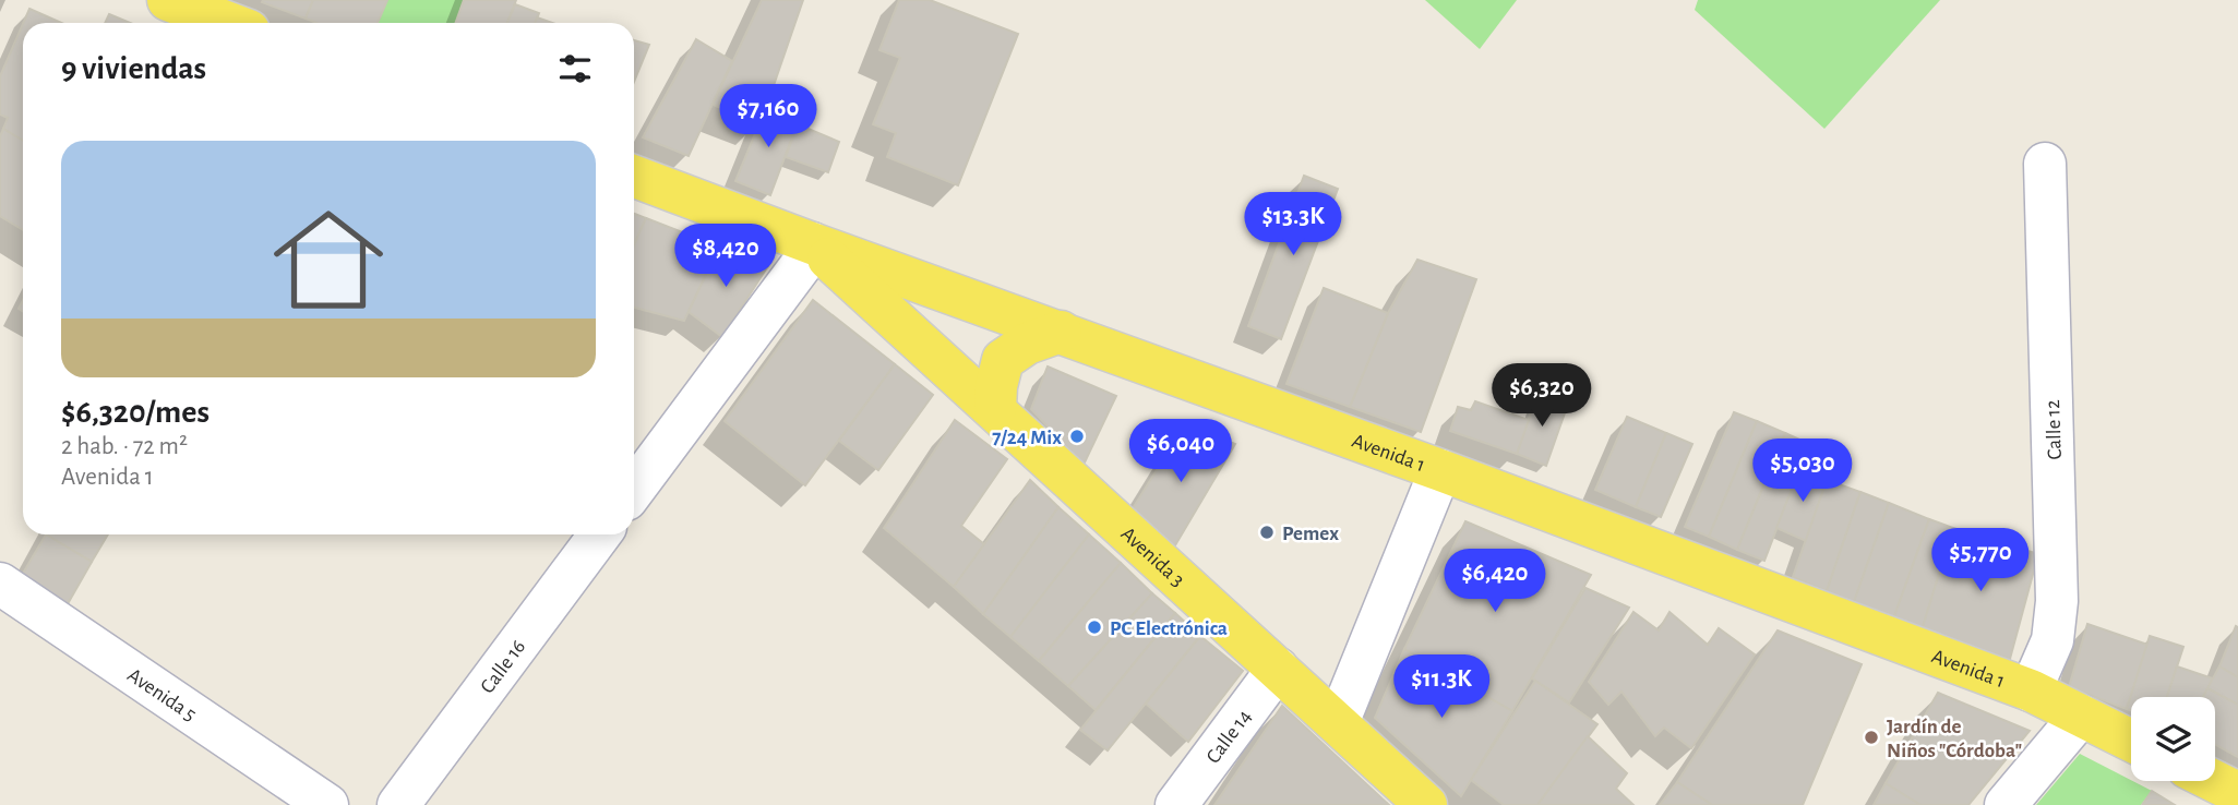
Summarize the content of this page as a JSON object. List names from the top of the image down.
{
  "streets": {
    "main road": ["Avenida 1", "Avenida 3"],
    "street": [
      "Calle 12",
      "Calle 16",
      "Avenida 5",
      "Calle 14"
    ]
  },
  "crossings": [
    ["Calle 12", "Avenida 1"],
    ["Avenida 1", "Avenida 3"],
    ["Avenida 3", "Calle 14"]
  ],
  "places": [
    "7/24 Mix",
    "Pemex",
    "PC Electrónica",
    "Jardín de Niños \"Córdoba\""
  ],
  "page": {
    "heading": "9 viviendas",
    "price": [
      "$7,160",
      "$13.3K",
      "$8,420",
      "$6,320",
      "$6,040",
      "$5,030",
      "$5,770",
      "$6,420",
      "$11.3K"
    ],
    "list": [
      {
        "name": "$6,320/mes",
        "note": "2 hab. · 72 m² · Avenida 1"
      }
    ]
  }
}
